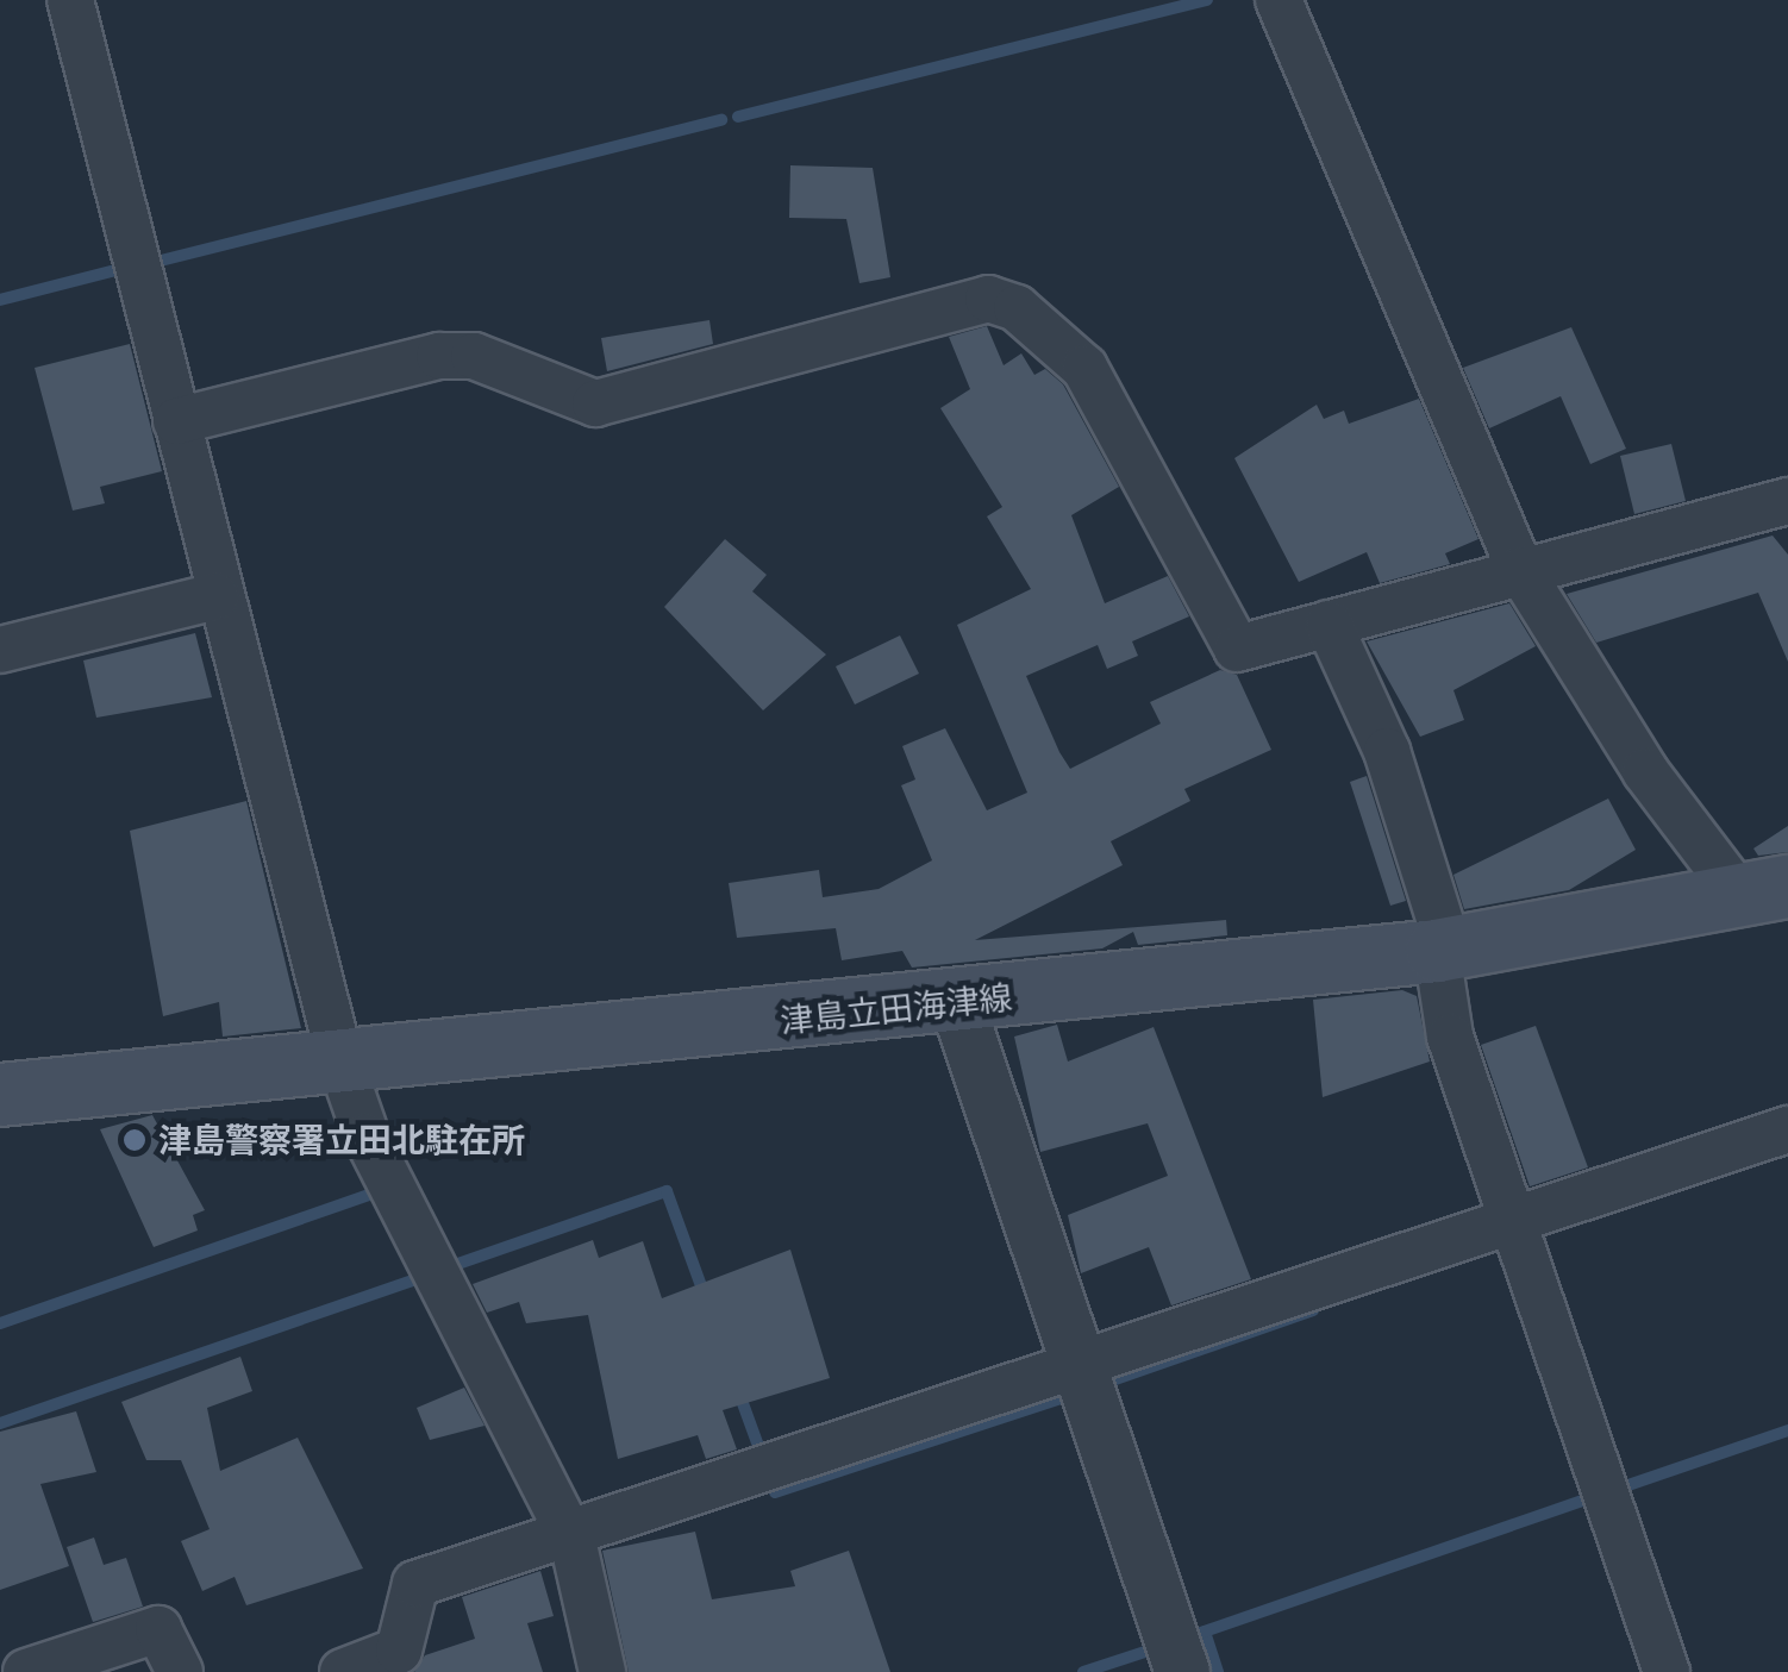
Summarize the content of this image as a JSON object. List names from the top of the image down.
{
  "streets": {
    "main road": ["津島立田海津線"]
  },
  "places": ["津島警察署立田北駐在所"]
}
